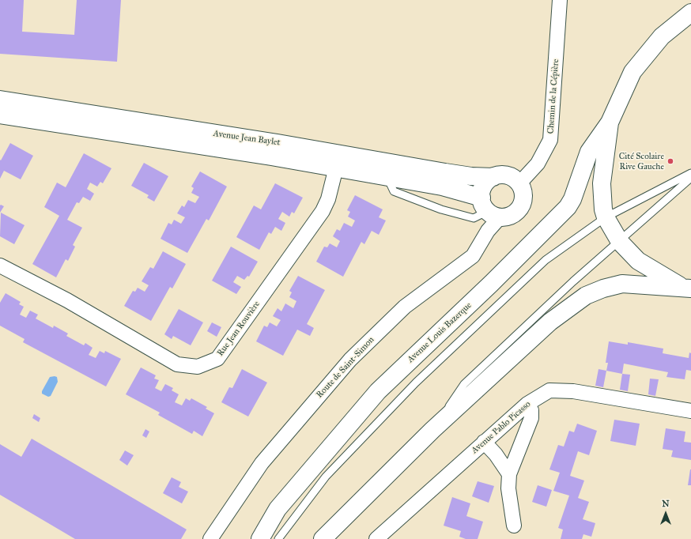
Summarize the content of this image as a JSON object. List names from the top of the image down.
{
  "streets": {
    "main road": ["Avenue Jean Baylet", "Avenue Louis Bazerque"],
    "street": [
      "Chemin de la Cépière",
      "Rue Jean Rouvière",
      "Route de Saint-Simon",
      "Avenue Pablo Picasso"
    ]
  },
  "crossings": [
    ["Chemin de la Cépière", "Avenue Jean Baylet"],
    ["Chemin de la Cépière", "Route de Saint-Simon"],
    ["Avenue Jean Baylet", "Rue Jean Rouvière"],
    ["Avenue Jean Baylet", "Route de Saint-Simon"]
  ],
  "places": ["Cité Scolaire Rive Gauche"],
  "north": "top"
}
